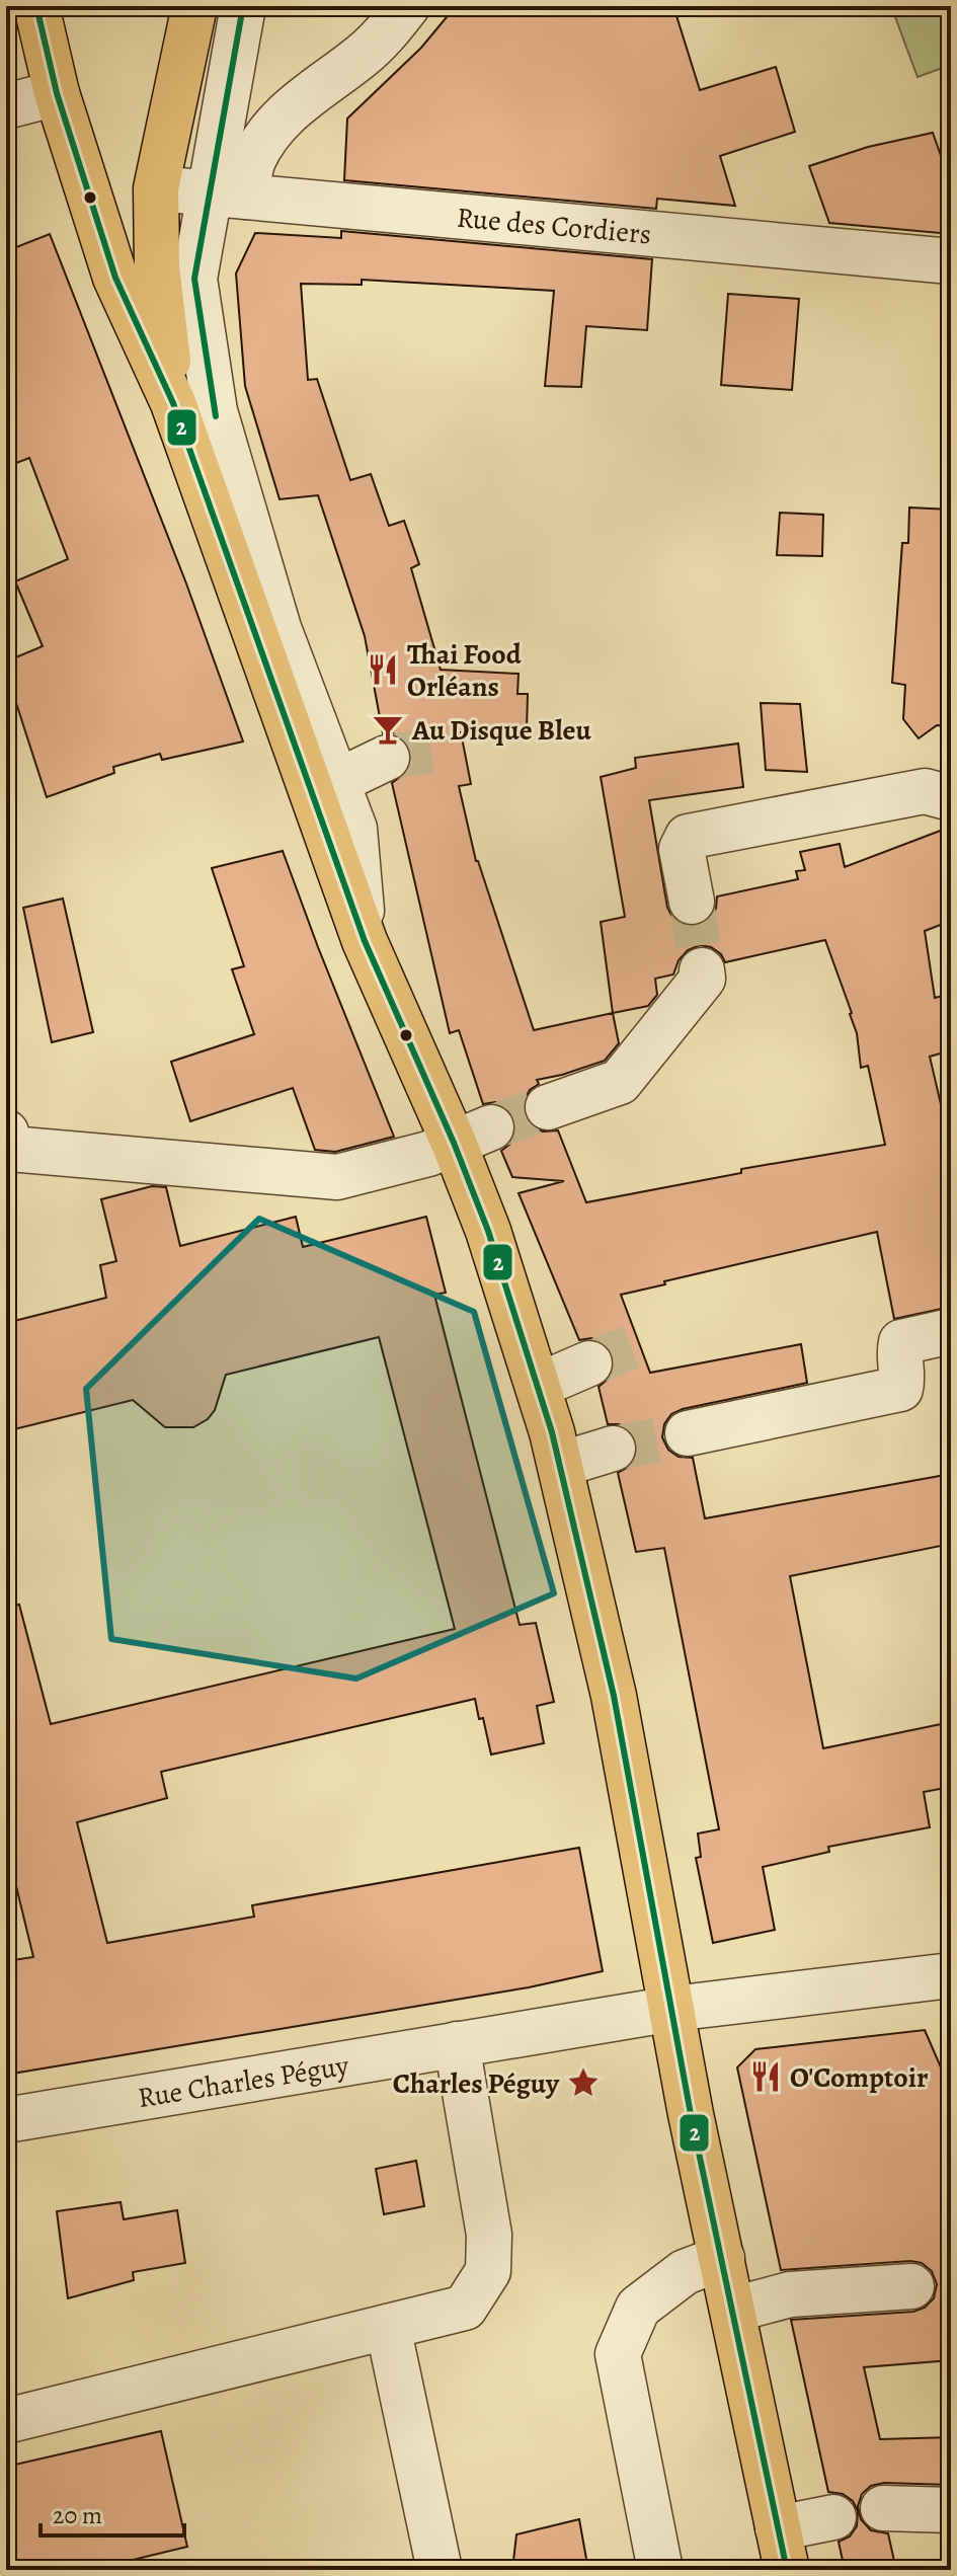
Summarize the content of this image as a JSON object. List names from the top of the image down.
{
  "streets": {
    "street": ["Rue des Cordiers", "Rue Charles Péguy"]
  },
  "places": {
    "restaurant": ["Thai Food Orléans", "O'Comptoir"],
    "bar": ["Au Disque Bleu"],
    "place": ["Charles Péguy"]
  },
  "lines": ["transit line 2"],
  "scale_bar": "20 m"
}
